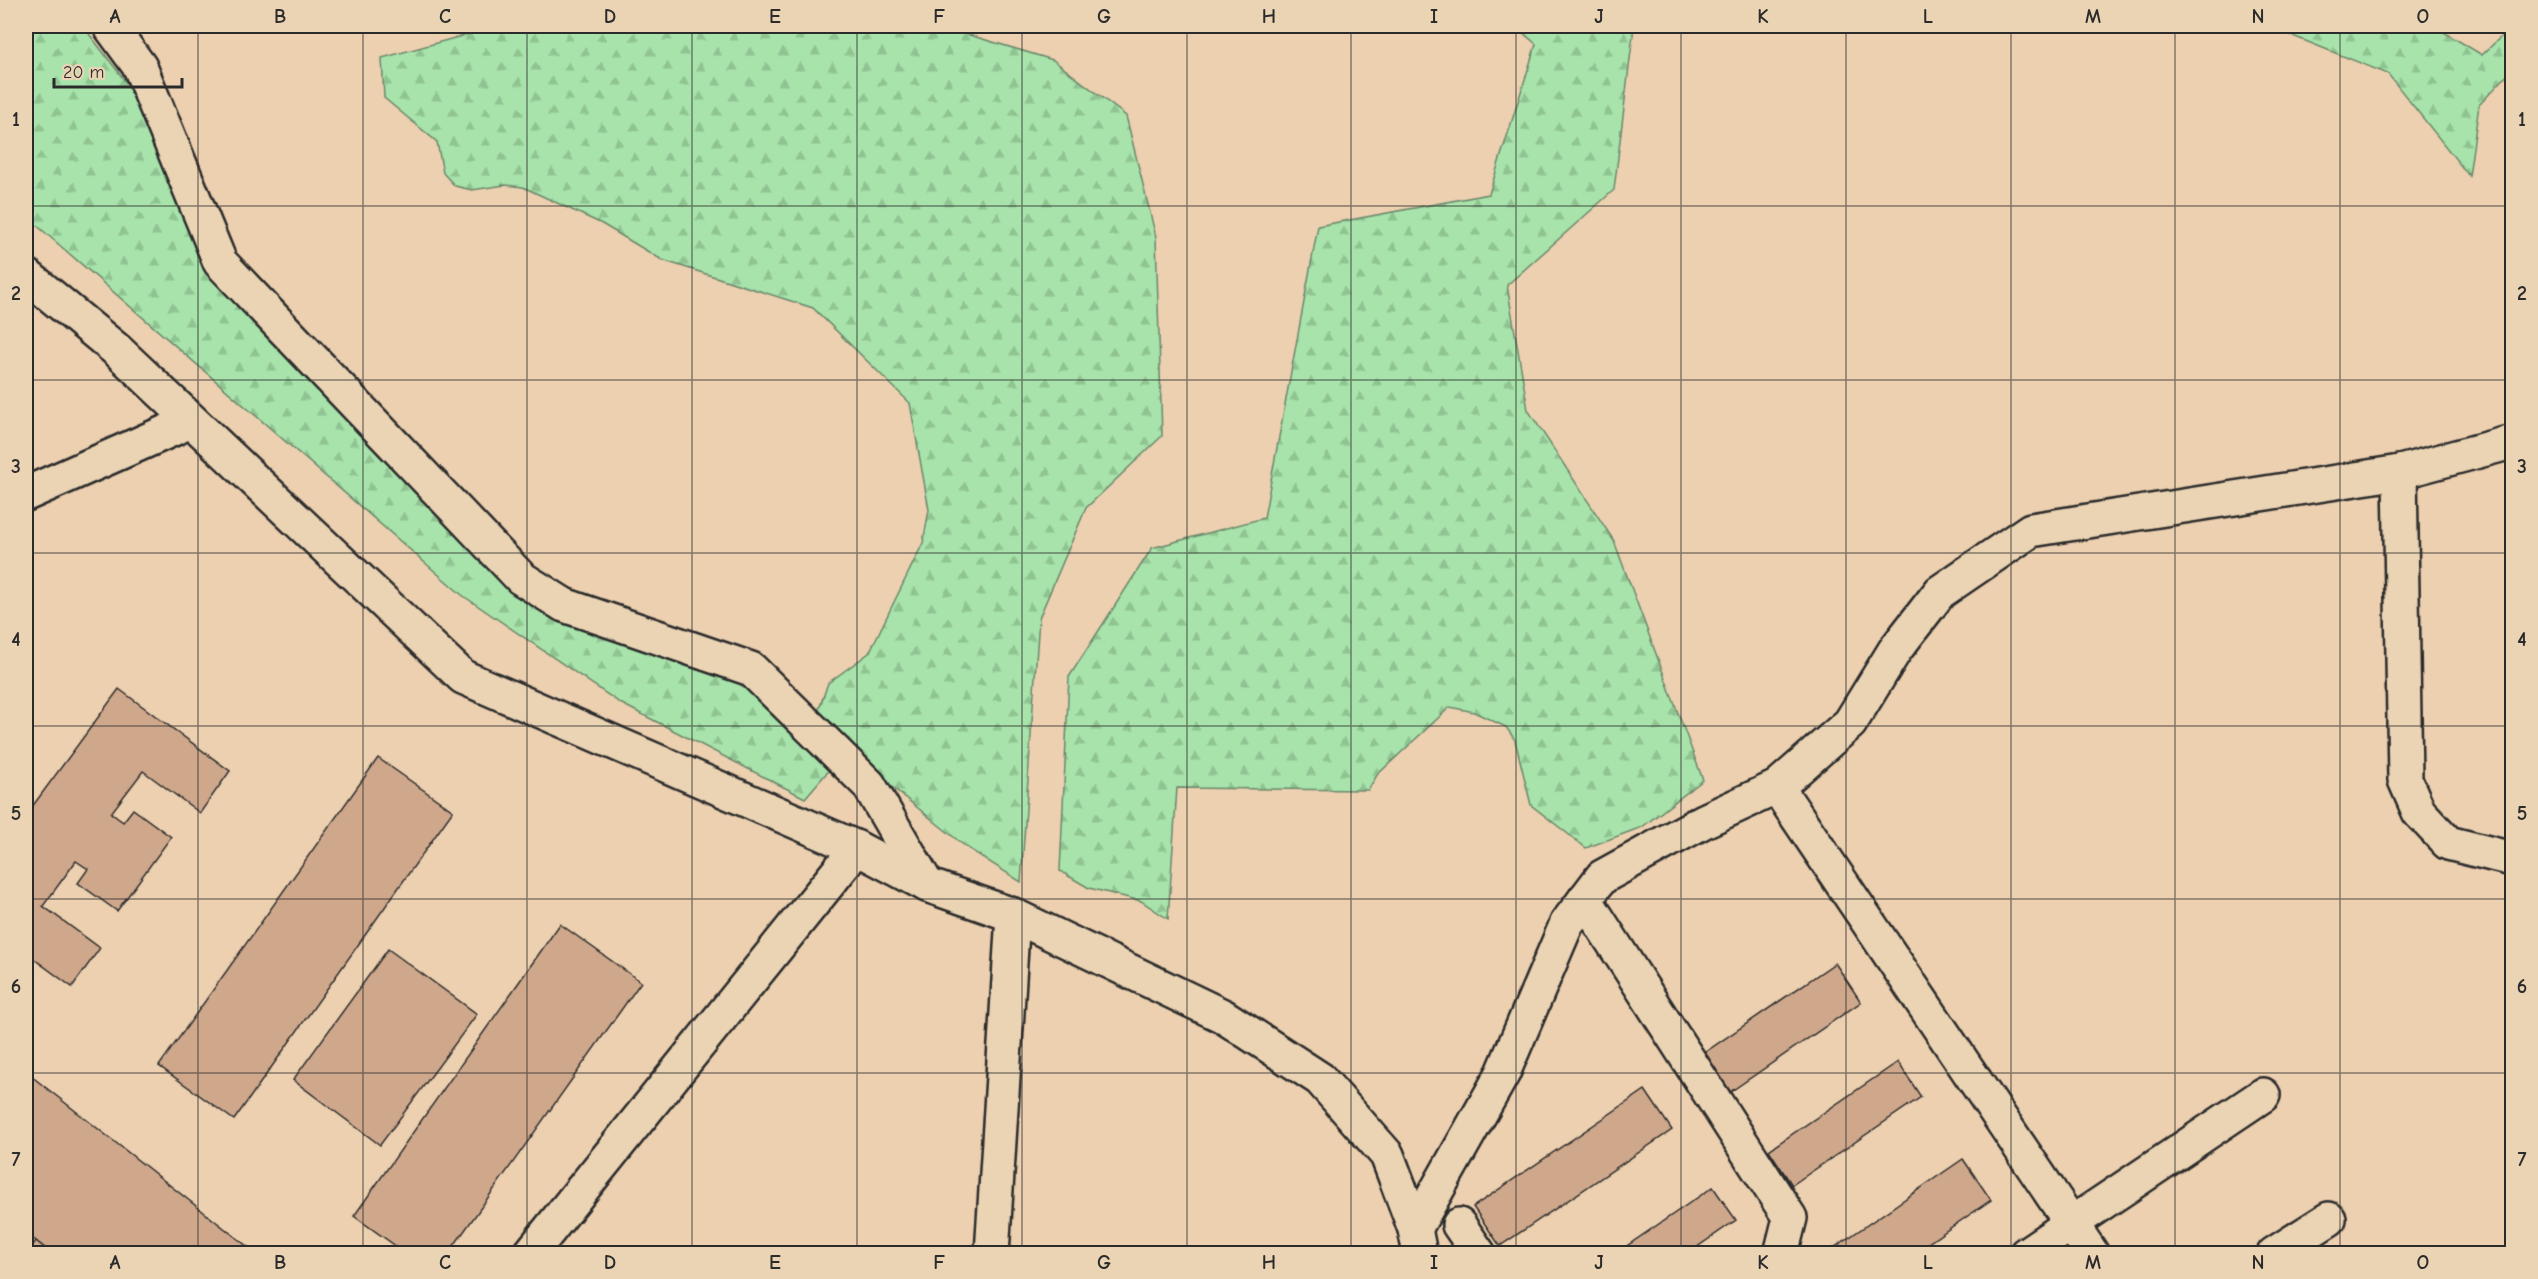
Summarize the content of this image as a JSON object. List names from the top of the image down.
{
  "scale_bar": "20 m",
  "grid": {
    "columns": [
      "A",
      "B",
      "C",
      "D",
      "E",
      "F",
      "G",
      "H",
      "I",
      "J",
      "K",
      "L",
      "M",
      "N",
      "O"
    ],
    "rows": [
      "1",
      "2",
      "3",
      "4",
      "5",
      "6",
      "7"
    ]
  }
}
